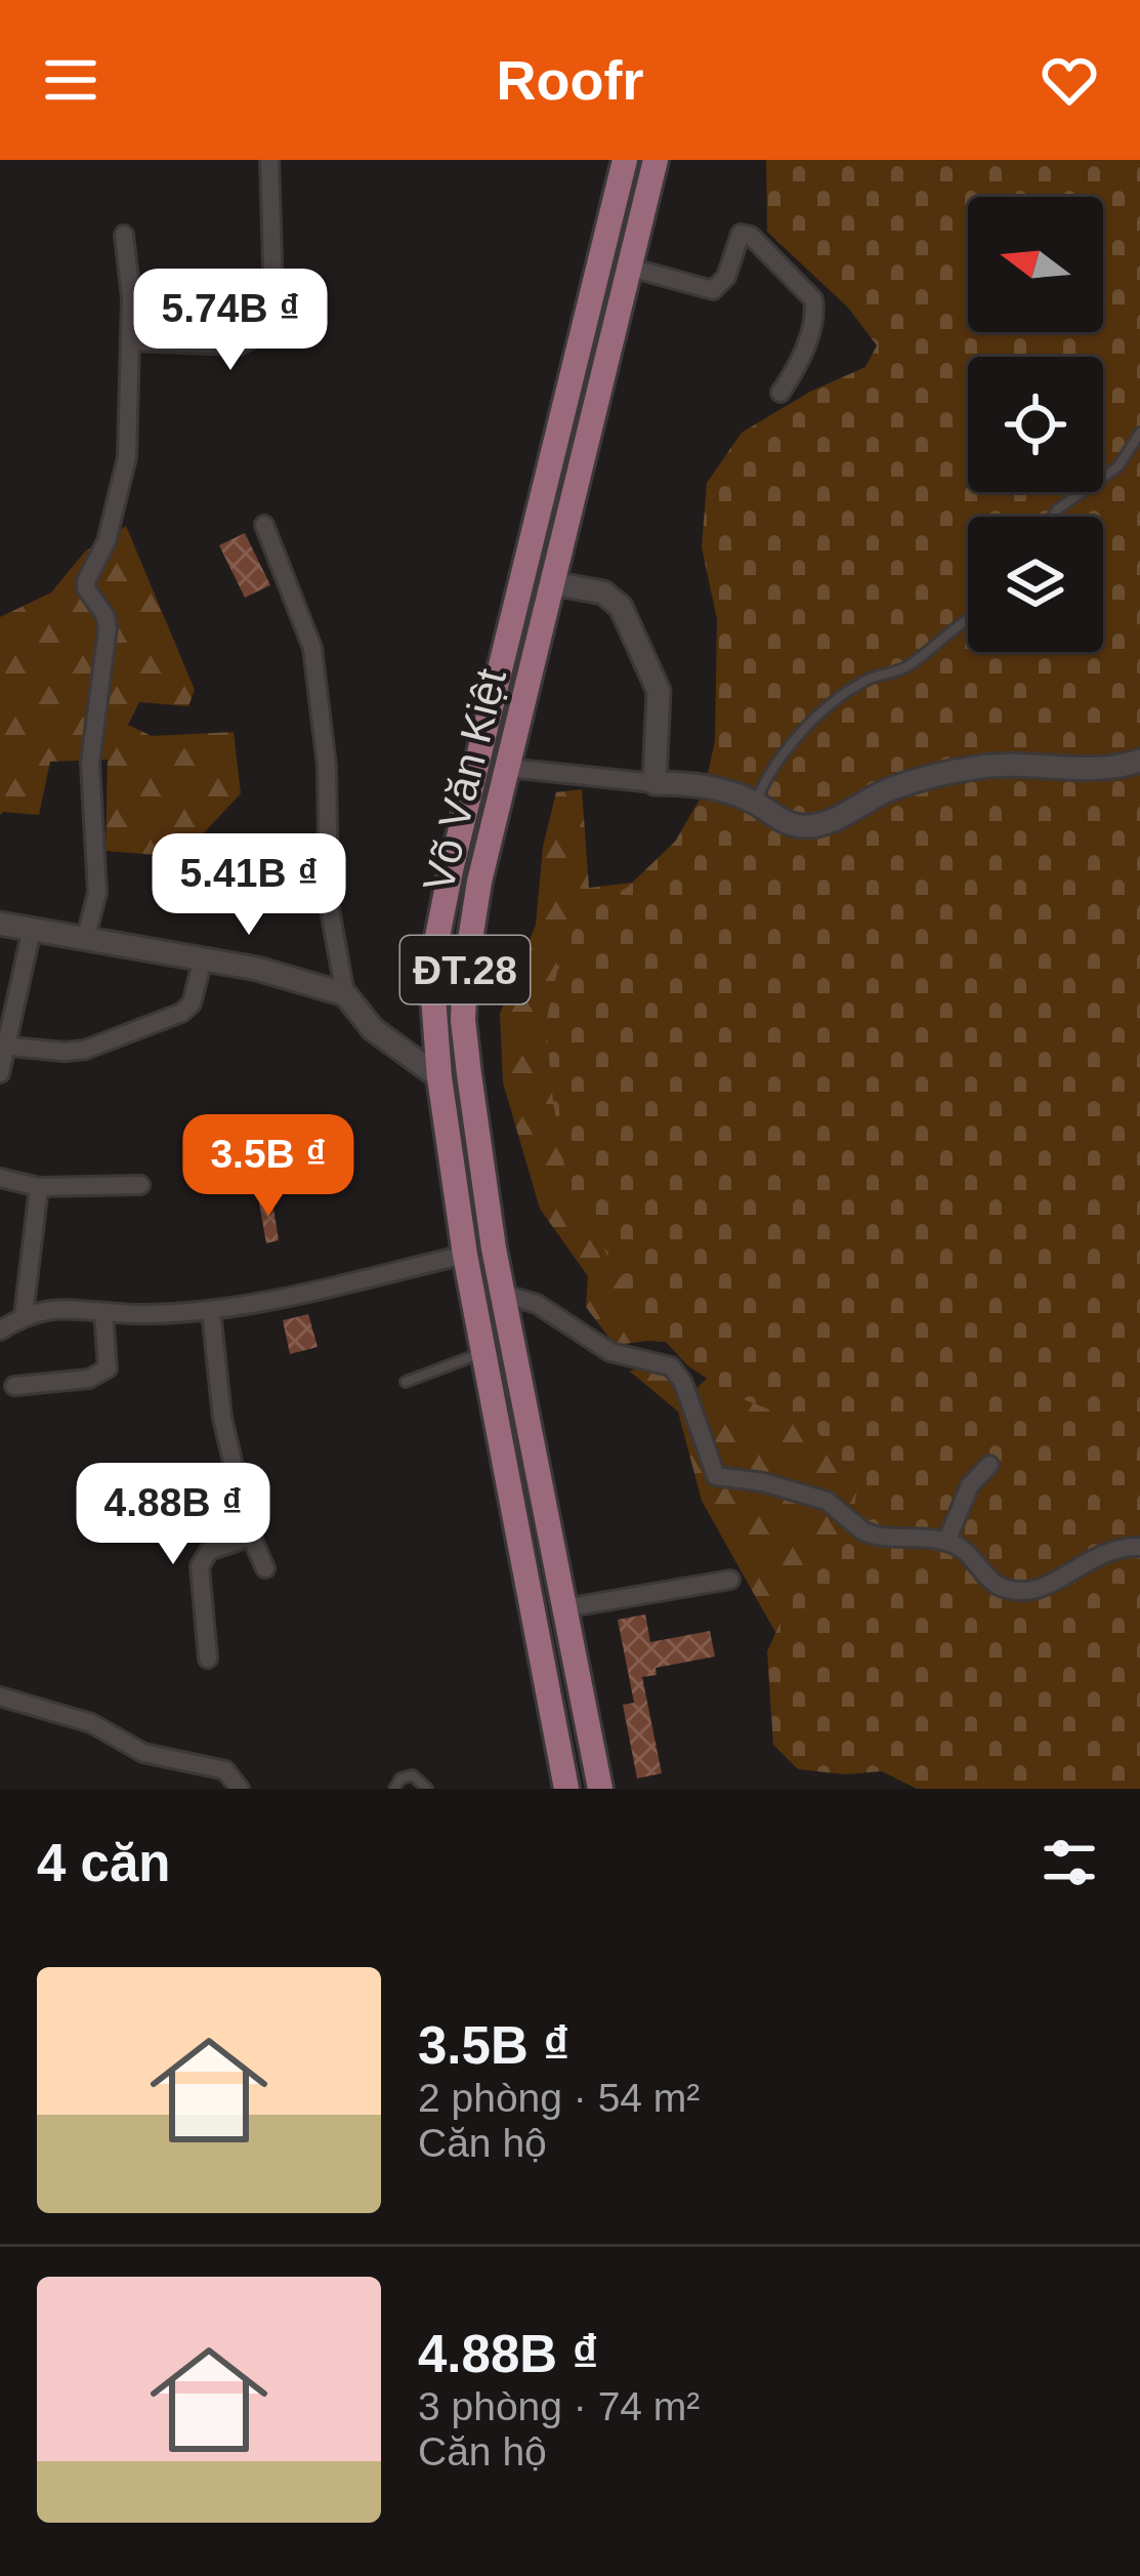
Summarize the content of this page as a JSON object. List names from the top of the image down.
{
  "streets": {
    "main road": ["Võ Văn Kiệt", "ĐT.28"]
  },
  "north": "left",
  "page": {
    "header": "Roofr",
    "price": [
      "5.74B ₫",
      "5.41B ₫",
      "3.5B ₫",
      "4.88B ₫"
    ],
    "heading": "4 căn",
    "list": [
      {
        "name": "3.5B ₫",
        "note": "2 phòng · 54 m² · Căn hộ"
      },
      {
        "name": "4.88B ₫",
        "note": "3 phòng · 74 m² · Căn hộ"
      }
    ]
  }
}
